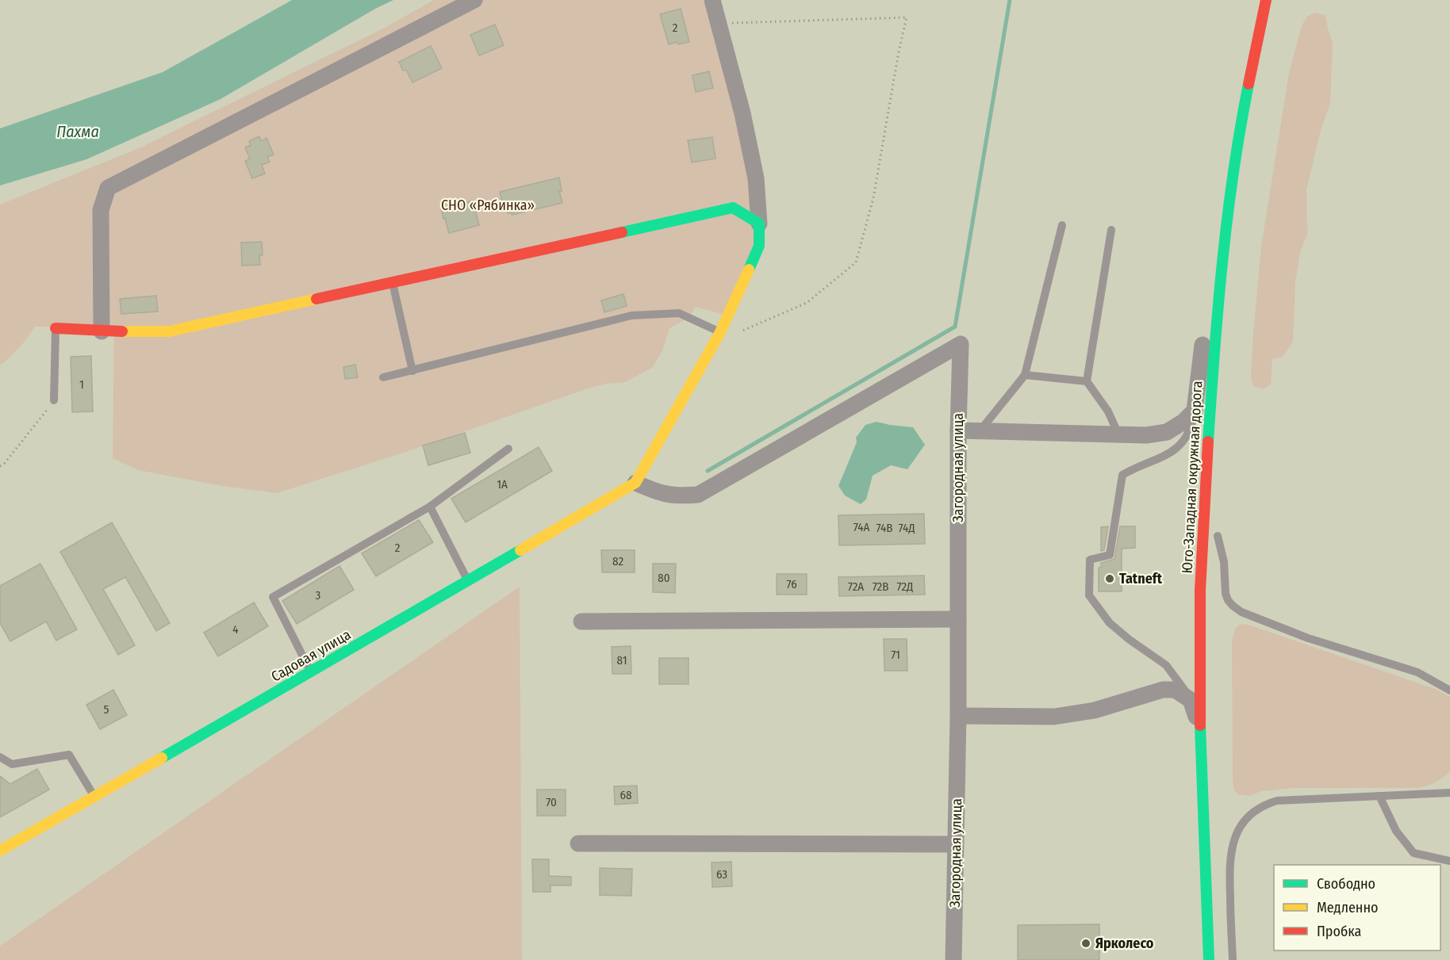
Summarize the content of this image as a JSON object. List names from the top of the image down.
{
  "streets": {
    "main road": ["Юго-Западная окружная дорога", "Садовая улица"],
    "street": ["Загородная улица"]
  },
  "crossings": [
    ["Загородная улица", "Садовая улица"]
  ],
  "water": ["Пахма"],
  "parks": ["СНО «Рябинка»"],
  "places": ["Tatneft", "Ярколесо"],
  "house_numbers": [
    "2",
    "1",
    "1А",
    "74А",
    "74В",
    "74Д",
    "2",
    "82",
    "80",
    "76",
    "72А",
    "72В",
    "72Д",
    "3",
    "4",
    "71",
    "81",
    "5",
    "68",
    "70",
    "63"
  ],
  "legend": ["Свободно", "Медленно", "Пробка"]
}
